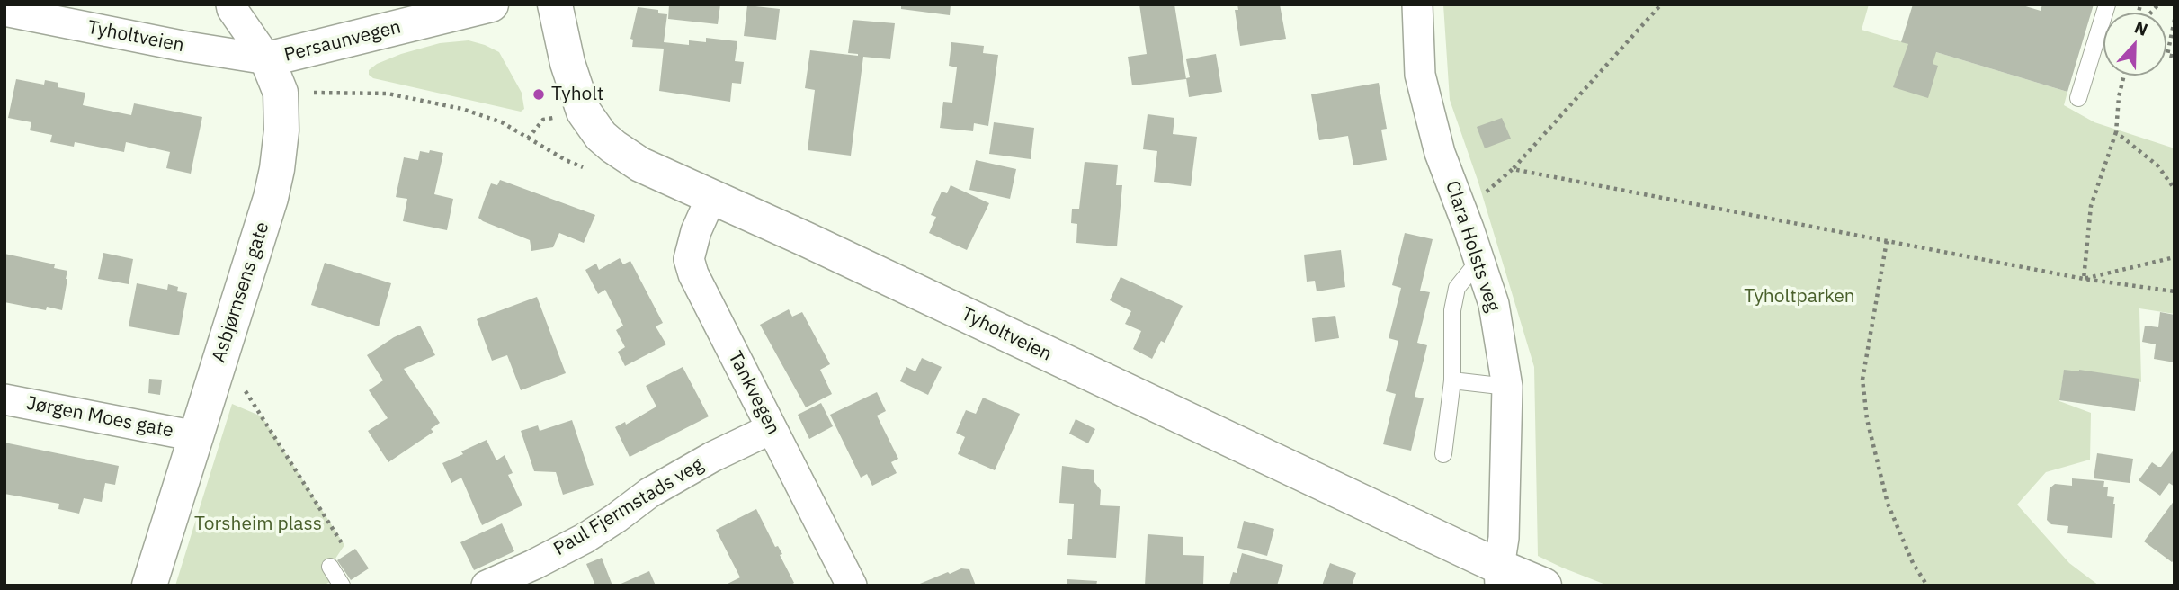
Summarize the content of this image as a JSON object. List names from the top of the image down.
{
  "streets": {
    "street": [
      "Tyholtveien",
      "Persaunvegen",
      "Clara Holsts veg",
      "Asbjørnsens gate",
      "Tankvegen",
      "Jørgen Moes gate",
      "Paul Fjermstads veg"
    ]
  },
  "crossings": [
    ["Tyholtveien", "Persaunvegen"],
    ["Tyholtveien", "Clara Holsts veg"],
    ["Tyholtveien", "Asbjørnsens gate"],
    ["Tyholtveien", "Tankvegen"],
    ["Persaunvegen", "Asbjørnsens gate"],
    ["Asbjørnsens gate", "Jørgen Moes gate"],
    ["Tankvegen", "Paul Fjermstads veg"]
  ],
  "parks": ["Tyholtparken", "Torsheim plass"],
  "places": ["Tyholt"],
  "north": "top"
}
